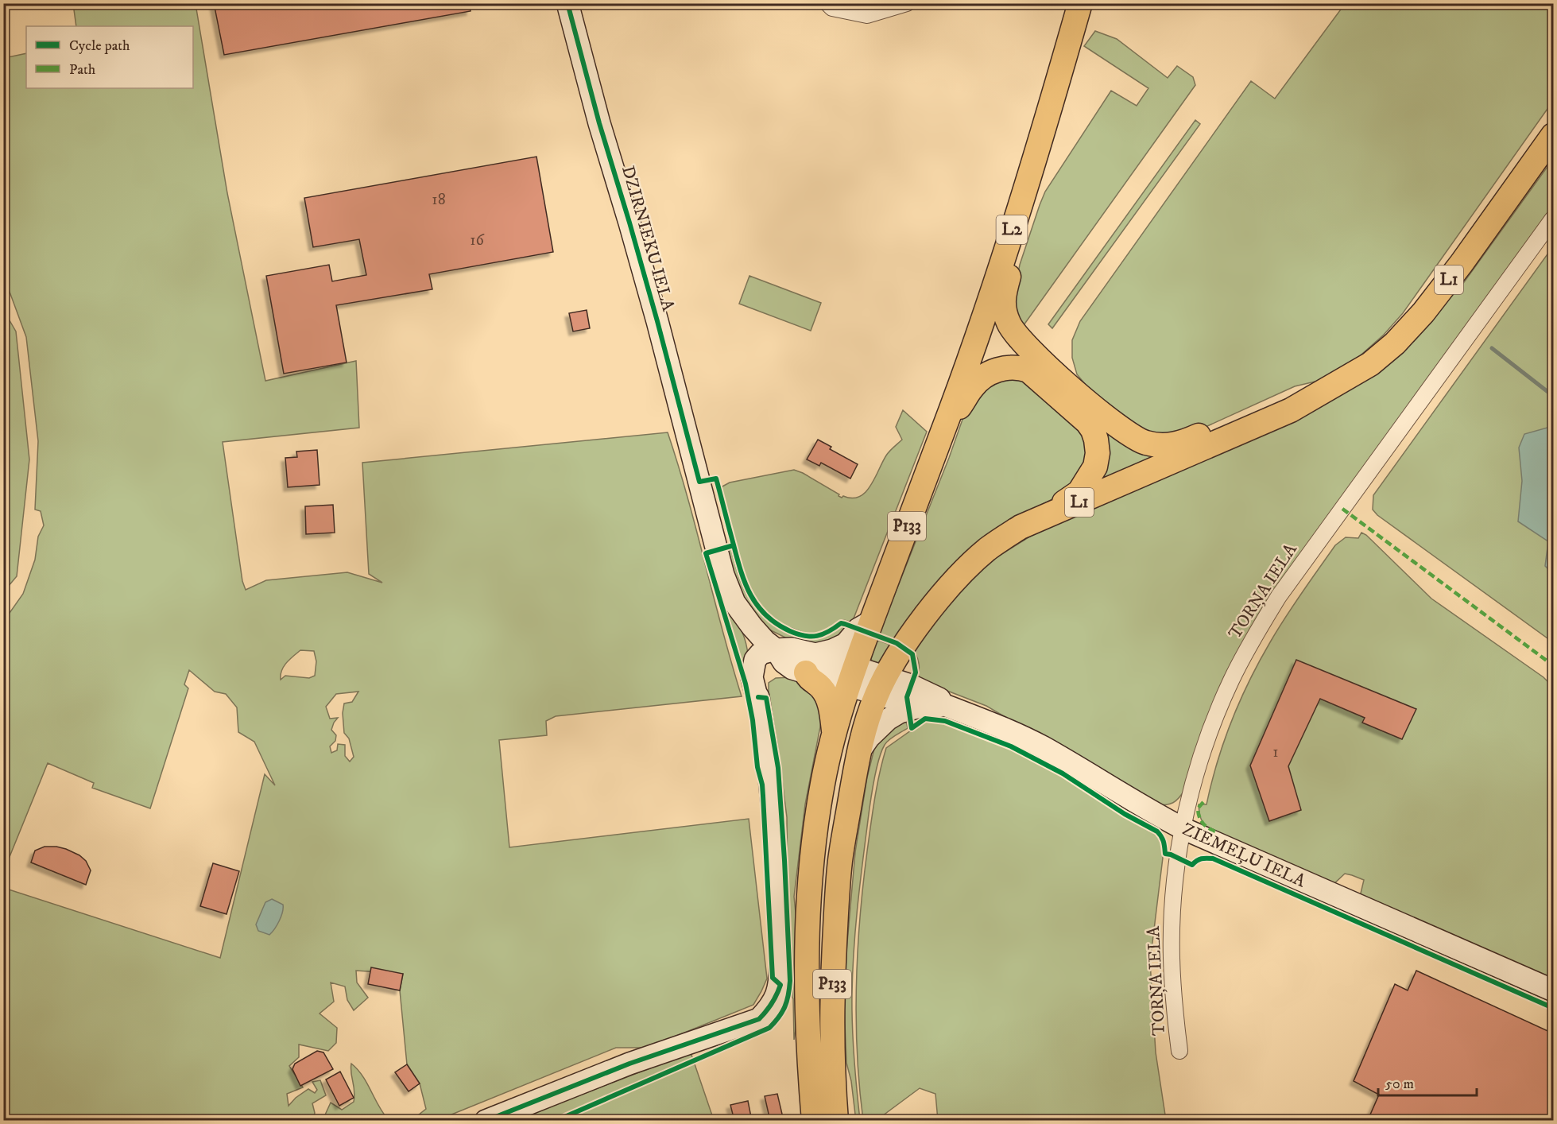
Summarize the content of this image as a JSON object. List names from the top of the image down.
{
  "streets": {
    "main road": ["L2", "L1", "P133"],
    "street": ["DZIRNIEKU IELA", "TORŅA IELA", "ZIEMEĻU IELA"]
  },
  "crossings": [
    ["L2", "P133"],
    ["DZIRNIEKU IELA", "L1"],
    ["DZIRNIEKU IELA", "P133"],
    ["DZIRNIEKU IELA", "ZIEMEĻU IELA"],
    ["L1", "P133"],
    ["L1", "ZIEMEĻU IELA"],
    ["P133", "ZIEMEĻU IELA"],
    ["TORŅA IELA", "ZIEMEĻU IELA"]
  ],
  "house_numbers": ["18", "16", "1"],
  "legend": ["Cycle path", "Path"],
  "scale_bar": "50 m"
}
